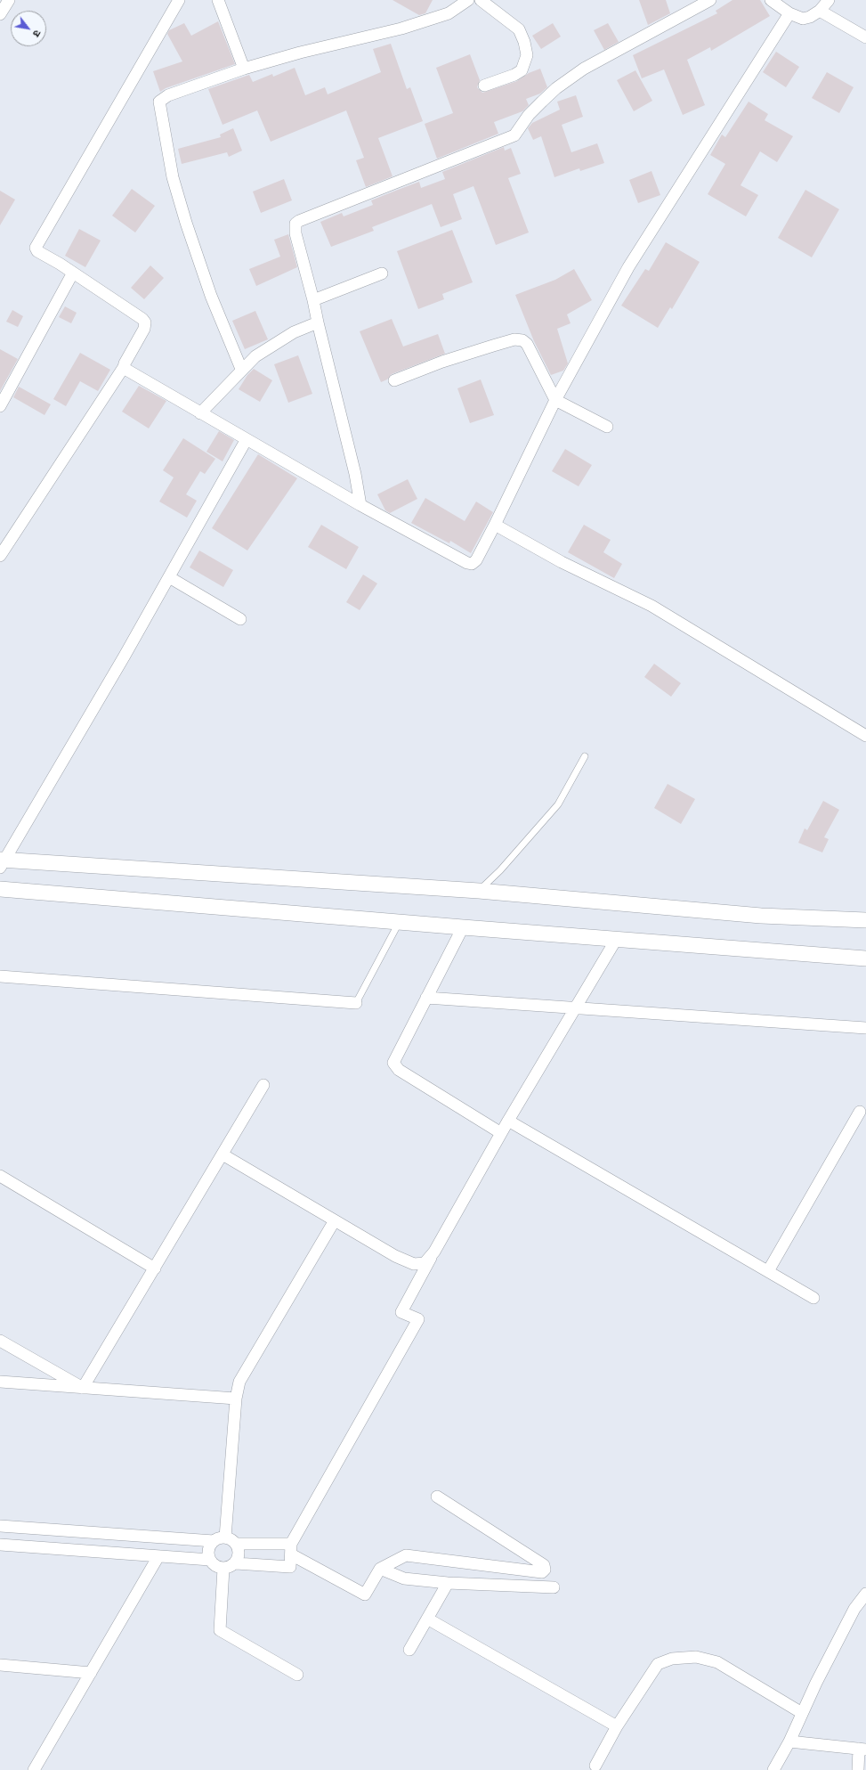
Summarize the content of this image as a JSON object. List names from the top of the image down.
{
  "north": "bottom right"
}
